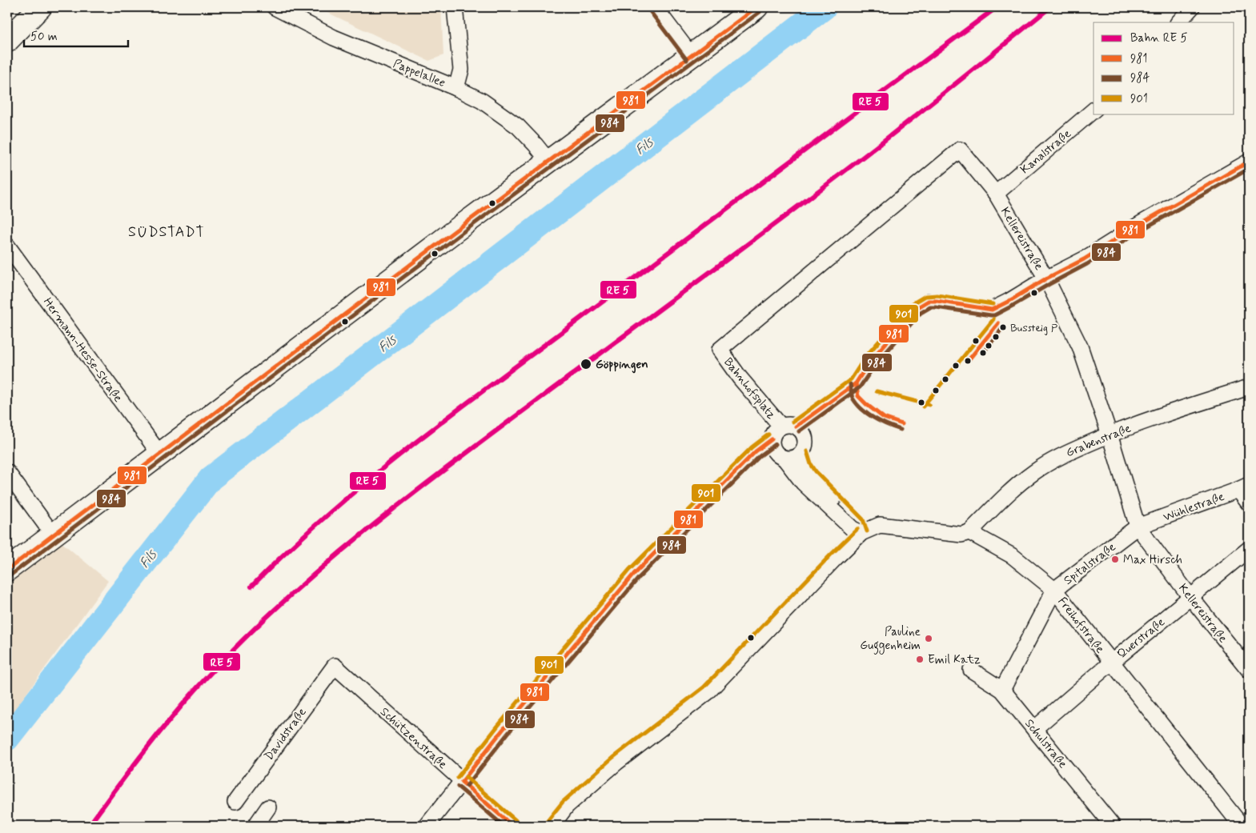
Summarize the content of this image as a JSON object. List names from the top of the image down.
{
  "streets": {
    "street": [
      "Pappelallee",
      "Kanalstraße",
      "Kellereistraße",
      "Hermann-Hesse-Straße",
      "Bahnhofsplatz",
      "Grabenstraße",
      "Wühlestraße",
      "Spitalstraße",
      "Freihofstraße",
      "Querstraße",
      "Davidstraße",
      "Schützenstraße",
      "Schulstraße"
    ]
  },
  "crossings": [
    ["Kanalstraße", "Kellereistraße"],
    ["Kellereistraße", "Bahnhofsplatz"],
    ["Kellereistraße", "Grabenstraße"],
    ["Kellereistraße", "Wühlestraße"],
    ["Kellereistraße", "Spitalstraße"],
    ["Kellereistraße", "Querstraße"],
    ["Grabenstraße", "Freihofstraße"],
    ["Wühlestraße", "Spitalstraße"],
    ["Spitalstraße", "Freihofstraße"],
    ["Spitalstraße", "Schulstraße"],
    ["Freihofstraße", "Querstraße"],
    ["Querstraße", "Schulstraße"],
    ["Davidstraße", "Schützenstraße"]
  ],
  "districts": ["SÜDSTADT"],
  "water": ["Fils"],
  "places": [
    "Bussteig P",
    "Göppingen",
    "Max Hirsch",
    "Pauline Guggenheim",
    "Emil Katz"
  ],
  "lines": ["transit line 981", "transit line 984", "transit line 901"],
  "legend": [
    "Bahn RE 5",
    "981",
    "984",
    "901"
  ],
  "scale_bar": "50 m"
}
